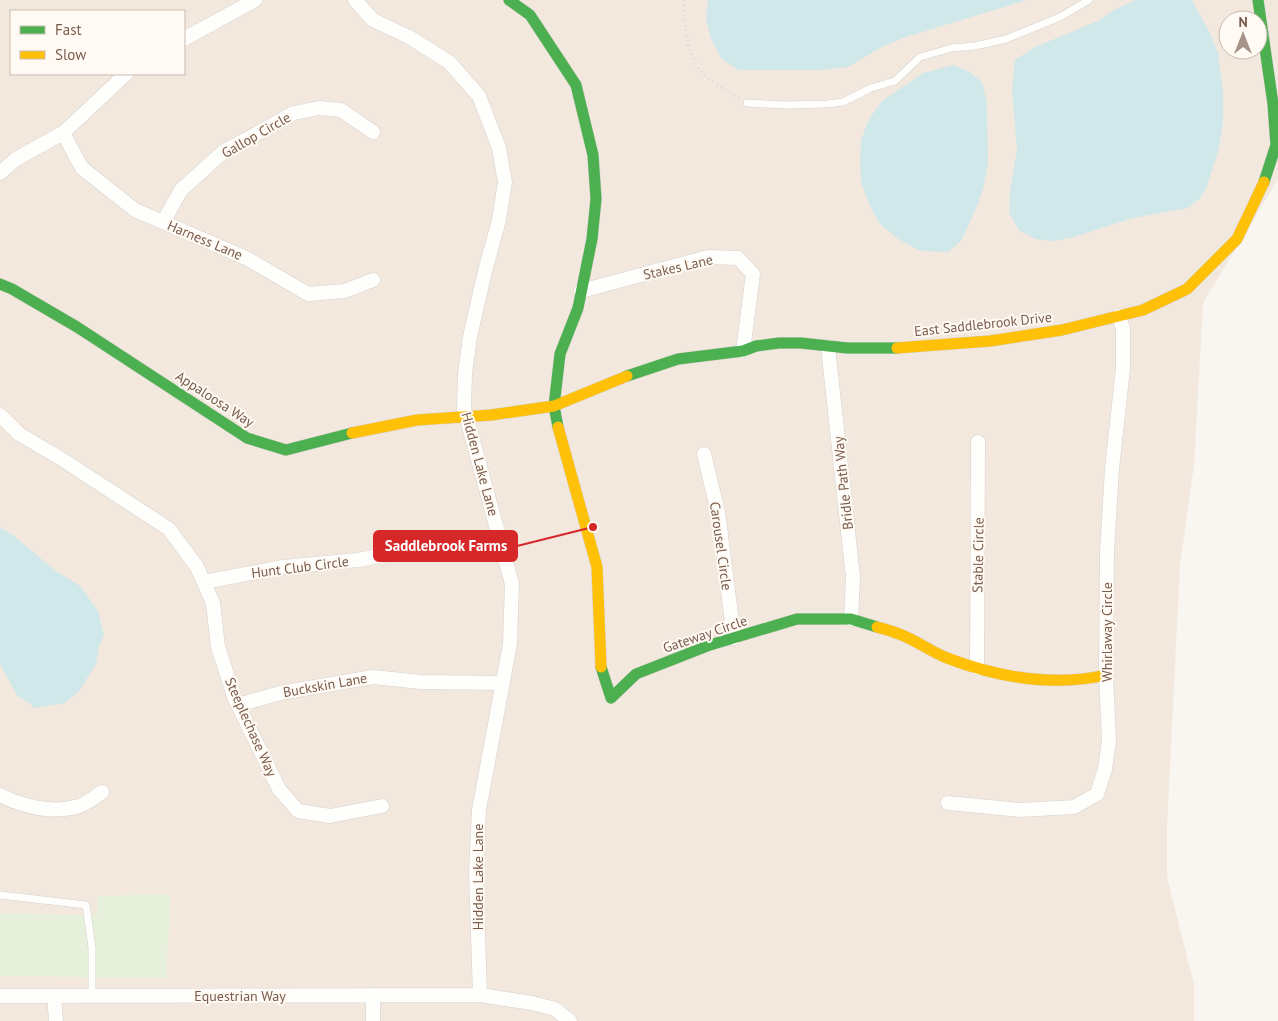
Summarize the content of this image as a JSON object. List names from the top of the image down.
{
  "streets": {
    "street": [
      "Gallop Circle",
      "Harness Lane",
      "Stakes Lane",
      "East Saddlebrook Drive",
      "Appaloosa Way",
      "Hidden Lake Lane",
      "Bridle Path Way",
      "Carousel Circle",
      "Stable Circle",
      "Hunt Club Circle",
      "Whirlaway Circle",
      "Gateway Circle",
      "Buckskin Lane",
      "Steeplechase Way",
      "Equestrian Way"
    ]
  },
  "crossings": [
    ["Gallop Circle", "Harness Lane"],
    ["Stakes Lane", "East Saddlebrook Drive"],
    ["East Saddlebrook Drive", "Appaloosa Way"],
    ["East Saddlebrook Drive", "Hidden Lake Lane"],
    ["East Saddlebrook Drive", "Bridle Path Way"],
    ["East Saddlebrook Drive", "Whirlaway Circle"],
    ["East Saddlebrook Drive", "Gateway Circle"],
    ["Appaloosa Way", "Hidden Lake Lane"],
    ["Hidden Lake Lane", "Buckskin Lane"],
    ["Hidden Lake Lane", "Equestrian Way"],
    ["Bridle Path Way", "Gateway Circle"],
    ["Carousel Circle", "Gateway Circle"],
    ["Stable Circle", "Gateway Circle"],
    ["Hunt Club Circle", "Steeplechase Way"],
    ["Whirlaway Circle", "Gateway Circle"],
    ["Buckskin Lane", "Steeplechase Way"]
  ],
  "places": ["Saddlebrook Farms"],
  "legend": ["Fast", "Slow"],
  "north": "top"
}
